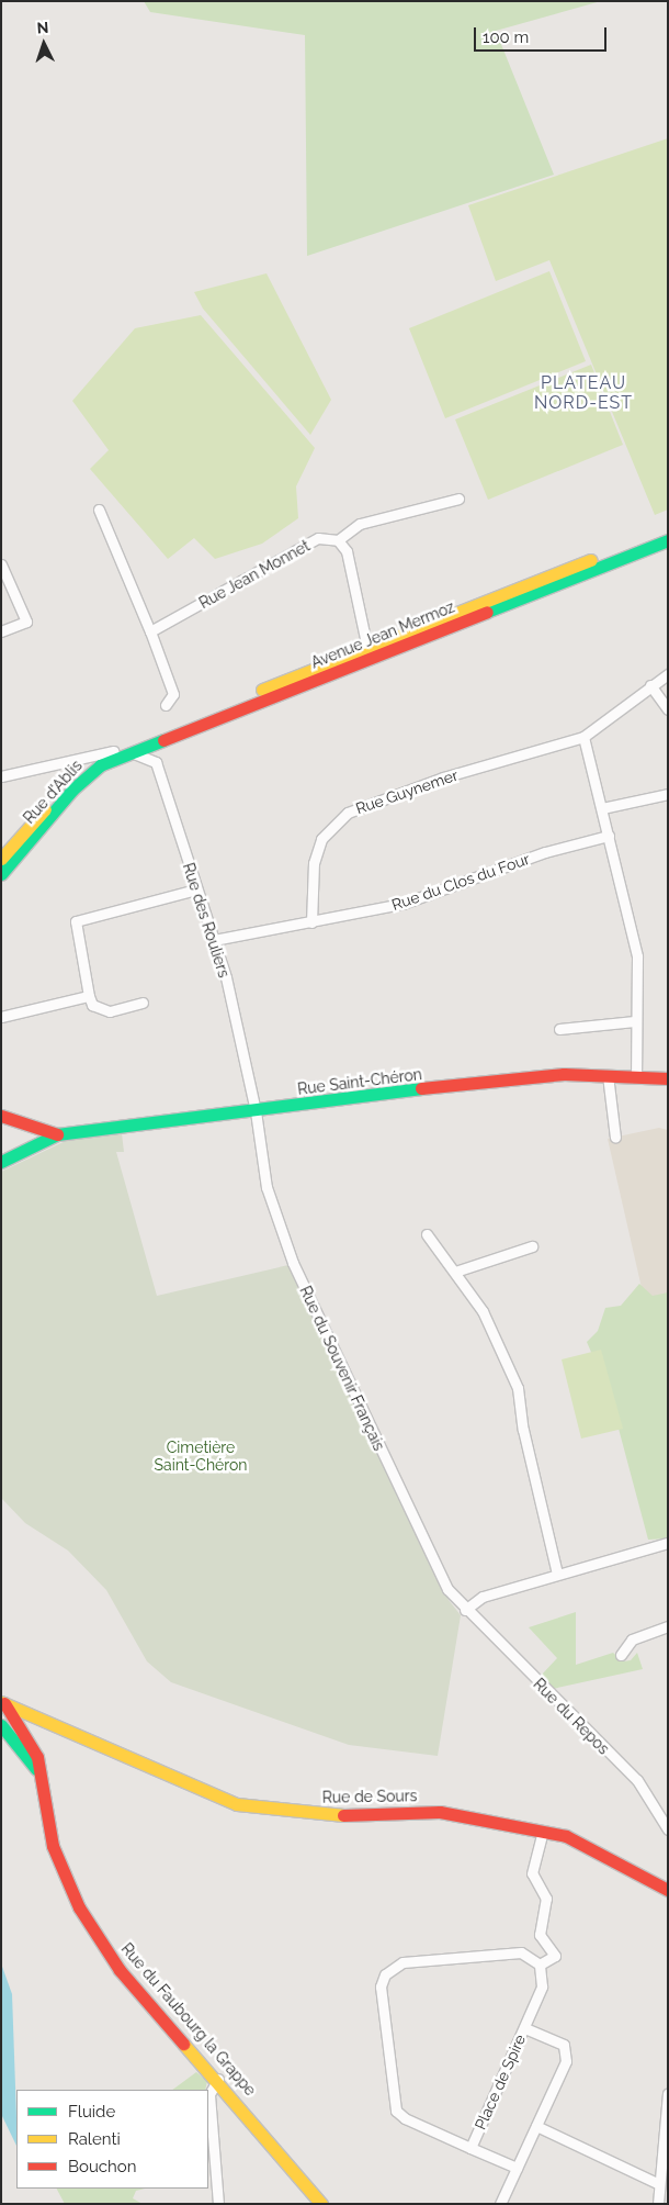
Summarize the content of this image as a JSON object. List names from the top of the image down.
{
  "streets": {
    "main road": [
      "Avenue Jean Mermoz",
      "Rue d'Ablis",
      "Rue Saint-Chéron",
      "Rue de Sours",
      "Rue du Faubourg la Grappe"
    ],
    "street": [
      "Rue Jean Monnet",
      "Rue Guynemer",
      "Rue du Clos du Four",
      "Rue des Rouliers",
      "Rue du Souvenir Français",
      "Rue du Repos",
      "Place de Spire"
    ]
  },
  "crossings": [
    ["Avenue Jean Mermoz", "Rue d'Ablis"],
    ["Avenue Jean Mermoz", "Rue des Rouliers"],
    ["Rue Guynemer", "Rue du Clos du Four"],
    ["Rue du Clos du Four", "Rue des Rouliers"],
    ["Rue des Rouliers", "Rue Saint-Chéron"],
    ["Rue des Rouliers", "Rue du Souvenir Français"],
    ["Rue Saint-Chéron", "Rue du Souvenir Français"],
    ["Rue du Souvenir Français", "Rue du Repos"],
    ["Rue de Sours", "Rue du Faubourg la Grappe"]
  ],
  "districts": ["PLATEAU NORD-EST"],
  "parks": ["Cimetière Saint-Chéron"],
  "legend": ["Fluide", "Ralenti", "Bouchon"],
  "scale_bar": "100 m",
  "north": "top"
}
